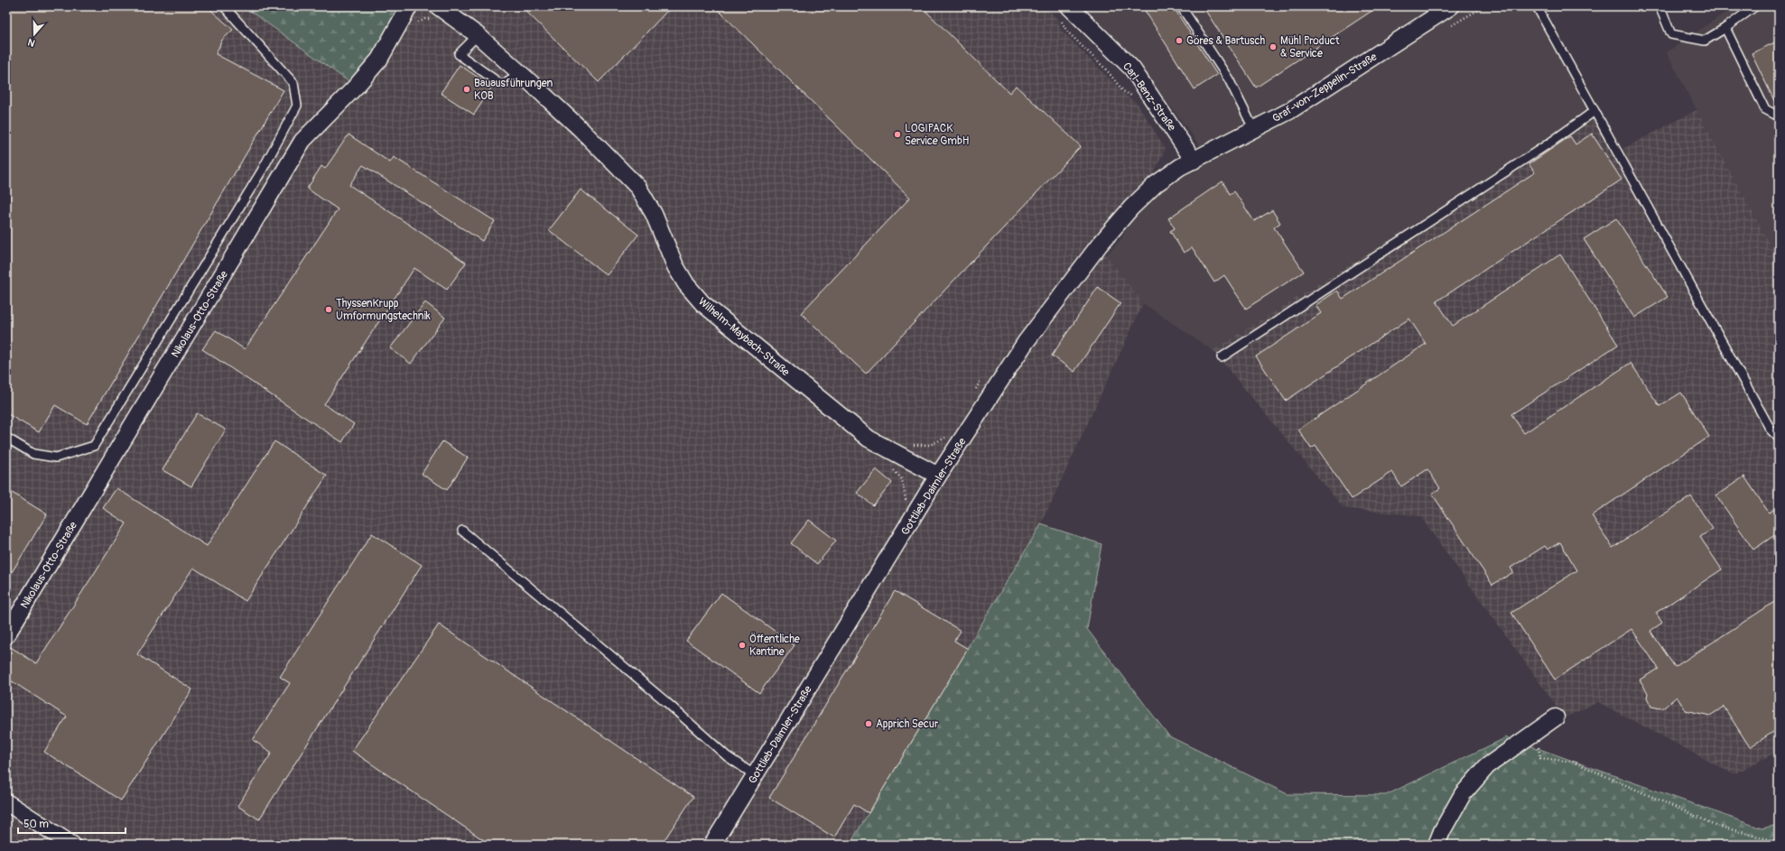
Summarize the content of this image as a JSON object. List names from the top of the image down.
{
  "streets": {
    "street": [
      "Graf-von-Zeppelin-Straße",
      "Carl-Benz-Straße",
      "Nikolaus-Otto-Straße",
      "Wilhelm-Maybach-Straße",
      "Gottlieb-Daimler-Straße"
    ]
  },
  "crossings": [
    ["Graf-von-Zeppelin-Straße", "Carl-Benz-Straße"],
    ["Graf-von-Zeppelin-Straße", "Gottlieb-Daimler-Straße"],
    ["Carl-Benz-Straße", "Gottlieb-Daimler-Straße"],
    ["Wilhelm-Maybach-Straße", "Gottlieb-Daimler-Straße"]
  ],
  "places": [
    "Göres & Bartusch",
    "Mühl Product & Service",
    "Bauausführungen KOB",
    "LOGIPACK Service GmbH",
    "ThyssenKrupp Umformungstechnik",
    "Öffentliche Kantine",
    "Apprich Secur"
  ],
  "scale_bar": "50 m",
  "north": "bottom"
}
